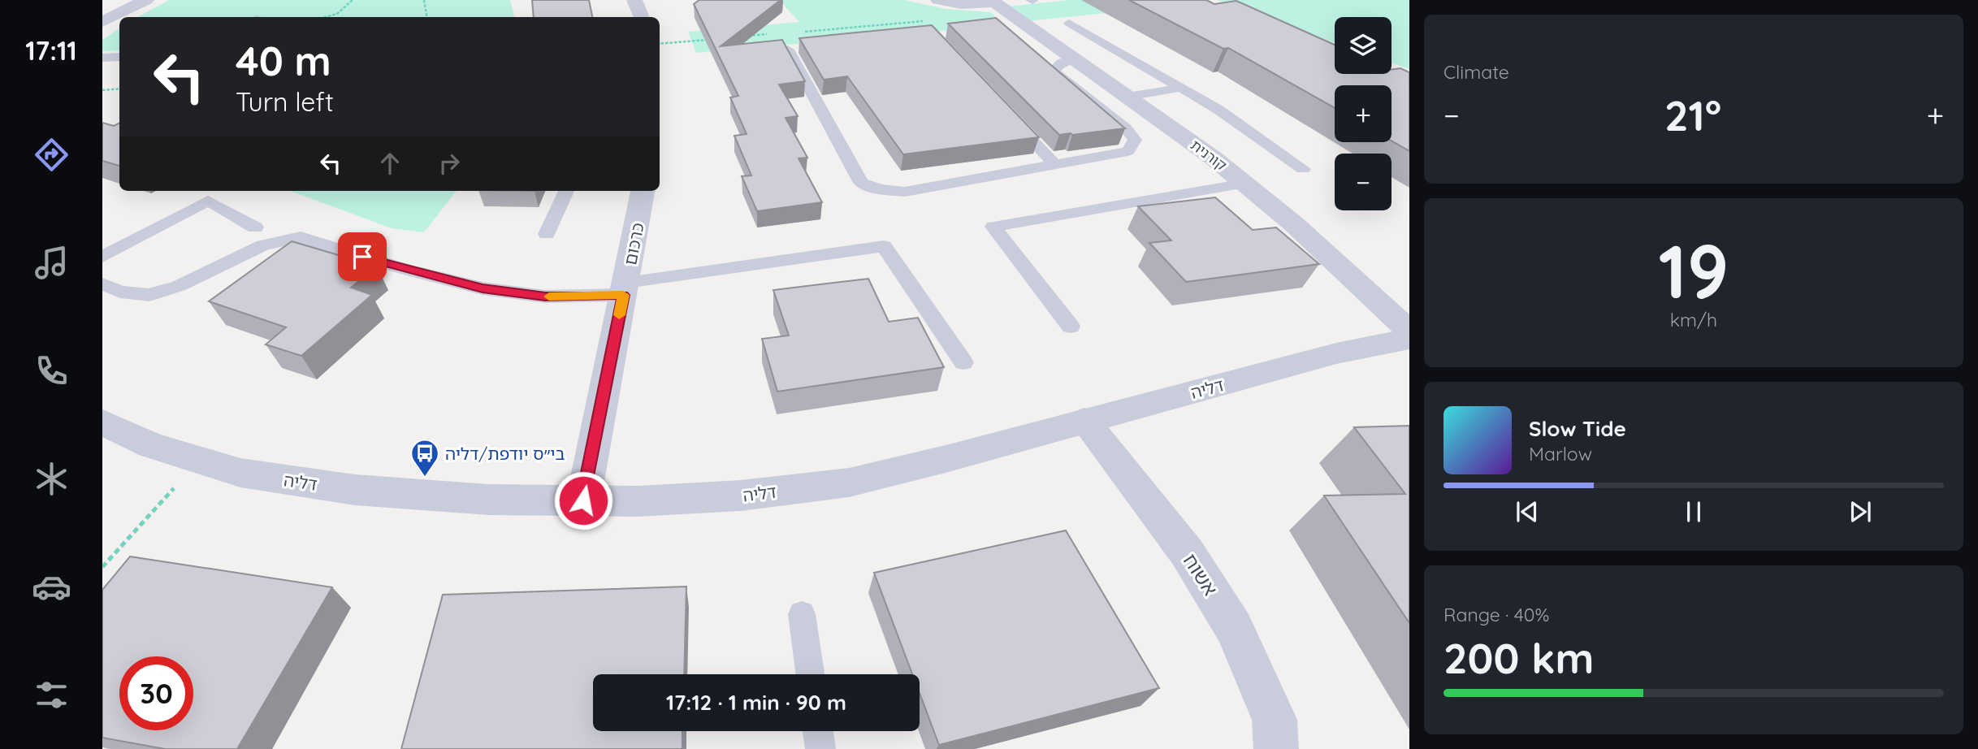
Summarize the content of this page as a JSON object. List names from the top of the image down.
{
  "streets": {
    "street": [
      "קורנית",
      "כרכום",
      "דליה",
      "אשוח"
    ]
  },
  "crossings": [
    ["כרכום", "דליה"],
    ["דליה", "אשוח"]
  ],
  "places": {
    "bus stop": ["בי״ס יודפת/דליה"]
  },
  "page": {
    "tabs": "17:11",
    "tile": [
      "Climate",
      ["19", "km/h"],
      ["Range · 40%", "200 km"]
    ],
    "map_buttons": ["+", "−"],
    "turn": ["40 m", "Turn left"],
    "heat": ["−", "21°", "+"],
    "song": ["Slow Tide", "Marlow"],
    "limit": "30",
    "trip": "17:12 · 1 min · 90 m"
  }
}
